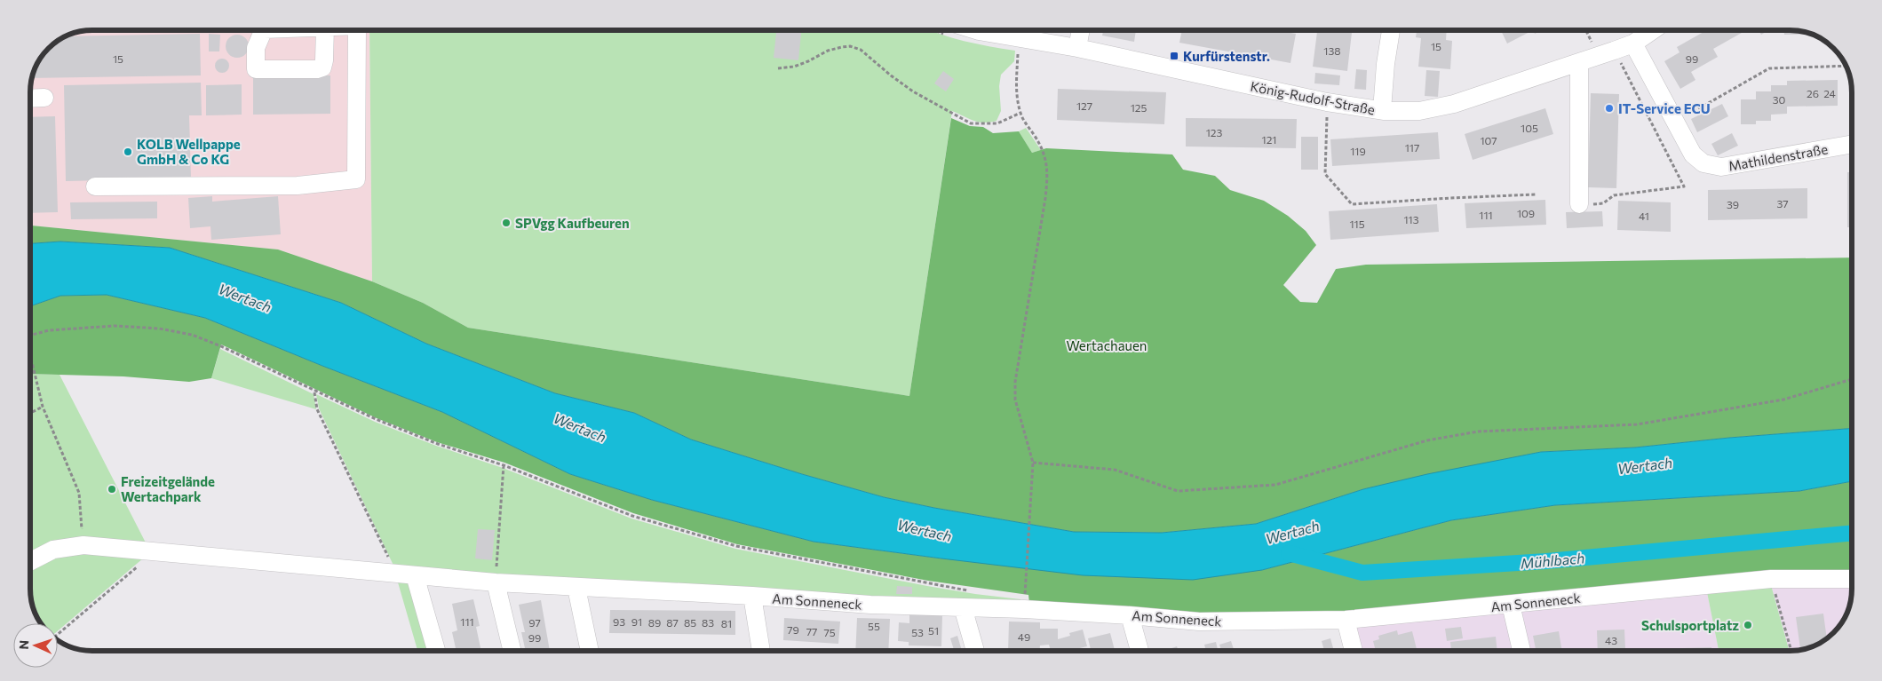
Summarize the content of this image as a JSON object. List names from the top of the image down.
{
  "streets": {
    "street": ["König-Rudolf-Straße", "Mathildenstraße", "Am Sonneneck"]
  },
  "crossings": [
    ["König-Rudolf-Straße", "Mathildenstraße"]
  ],
  "water": ["Wertach", "Mühlbach"],
  "parks": ["Wertachauen"],
  "places": {
    "transit": ["Kurfürstenstr."],
    "other": [
      "IT-Service ECU",
      "KOLB Wellpappe GmbH & Co KG",
      "SPVgg Kaufbeuren",
      "Freizeitgelände Wertachpark",
      "Schulsportplatz"
    ]
  },
  "house_numbers": [
    "15",
    "138",
    "15",
    "99",
    "26",
    "24",
    "30",
    "127",
    "125",
    "105",
    "123",
    "121",
    "107",
    "117",
    "119",
    "37",
    "39",
    "109",
    "111",
    "41",
    "113",
    "115",
    "111",
    "93",
    "91",
    "97",
    "89",
    "87",
    "85",
    "83",
    "81",
    "55",
    "79",
    "51",
    "77",
    "75",
    "53",
    "49",
    "99",
    "43"
  ],
  "north": "left"
}
